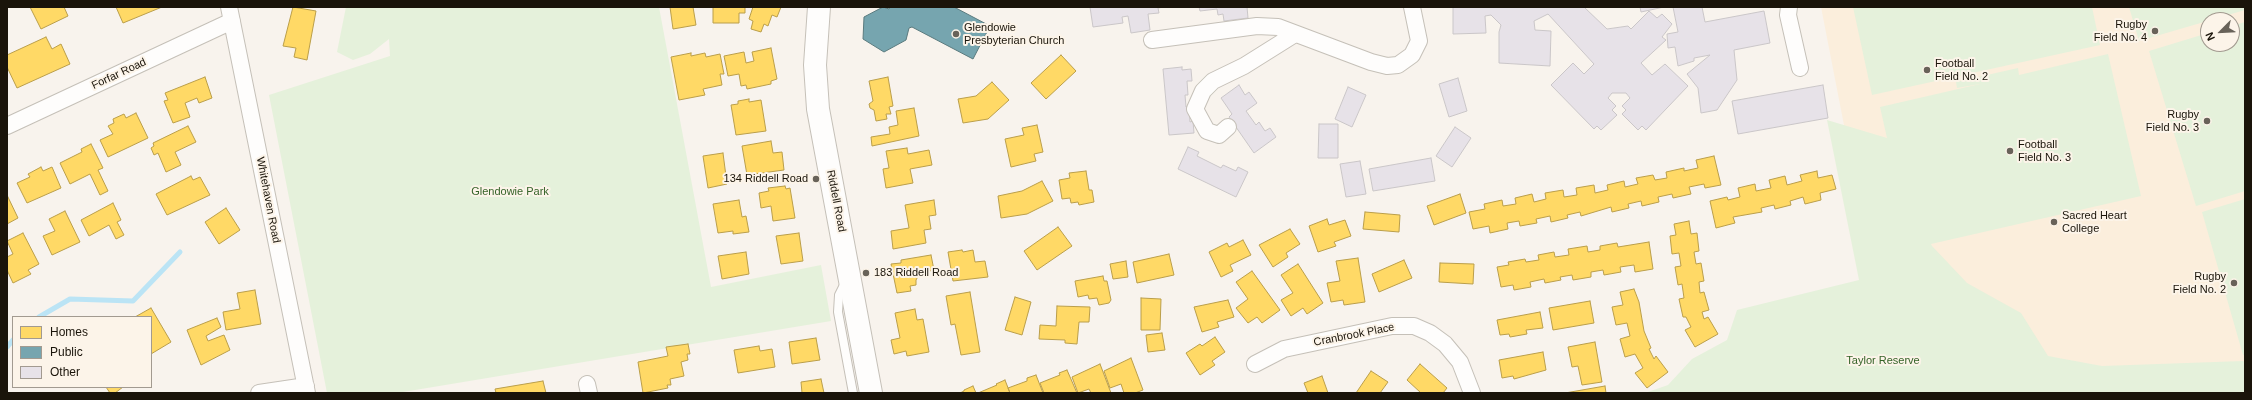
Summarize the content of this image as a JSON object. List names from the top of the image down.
{
  "streets": {
    "street": [
      "Forfar Road",
      "Whitehaven Road",
      "Riddell Road",
      "Cranbrook Place"
    ]
  },
  "crossings": [
    ["Forfar Road", "Whitehaven Road"]
  ],
  "parks": ["Glendowie Park", "Taylor Reserve"],
  "places": [
    "Rugby Field No. 4",
    "Glendowie Presbyterian Church",
    "Football Field No. 2",
    "Rugby Field No. 3",
    "Football Field No. 3",
    "134 Riddell Road",
    "Sacred Heart College",
    "183 Riddell Road",
    "Rugby Field No. 2"
  ],
  "legend": ["Homes", "Public", "Other"],
  "north": "bottom left"
}
